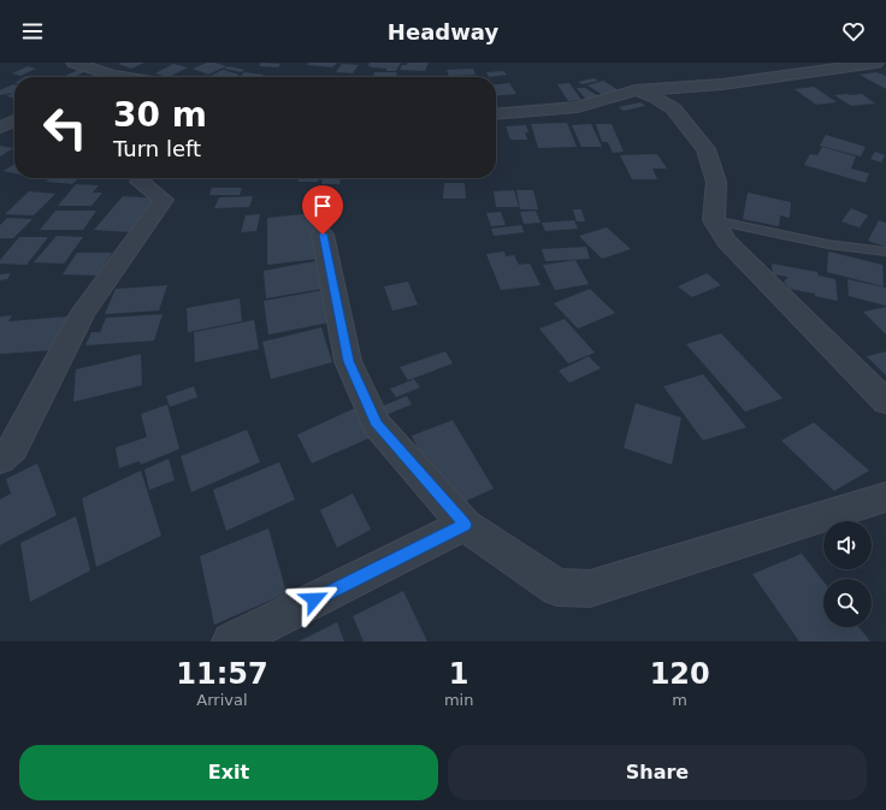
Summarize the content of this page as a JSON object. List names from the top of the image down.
{
  "page": {
    "header": "Headway",
    "turn": ["30 m", "Turn left"],
    "eta": [
      "11:57",
      "Arrival",
      "1",
      "min",
      "120",
      "m"
    ],
    "buttons": ["Exit", "Share"]
  }
}
